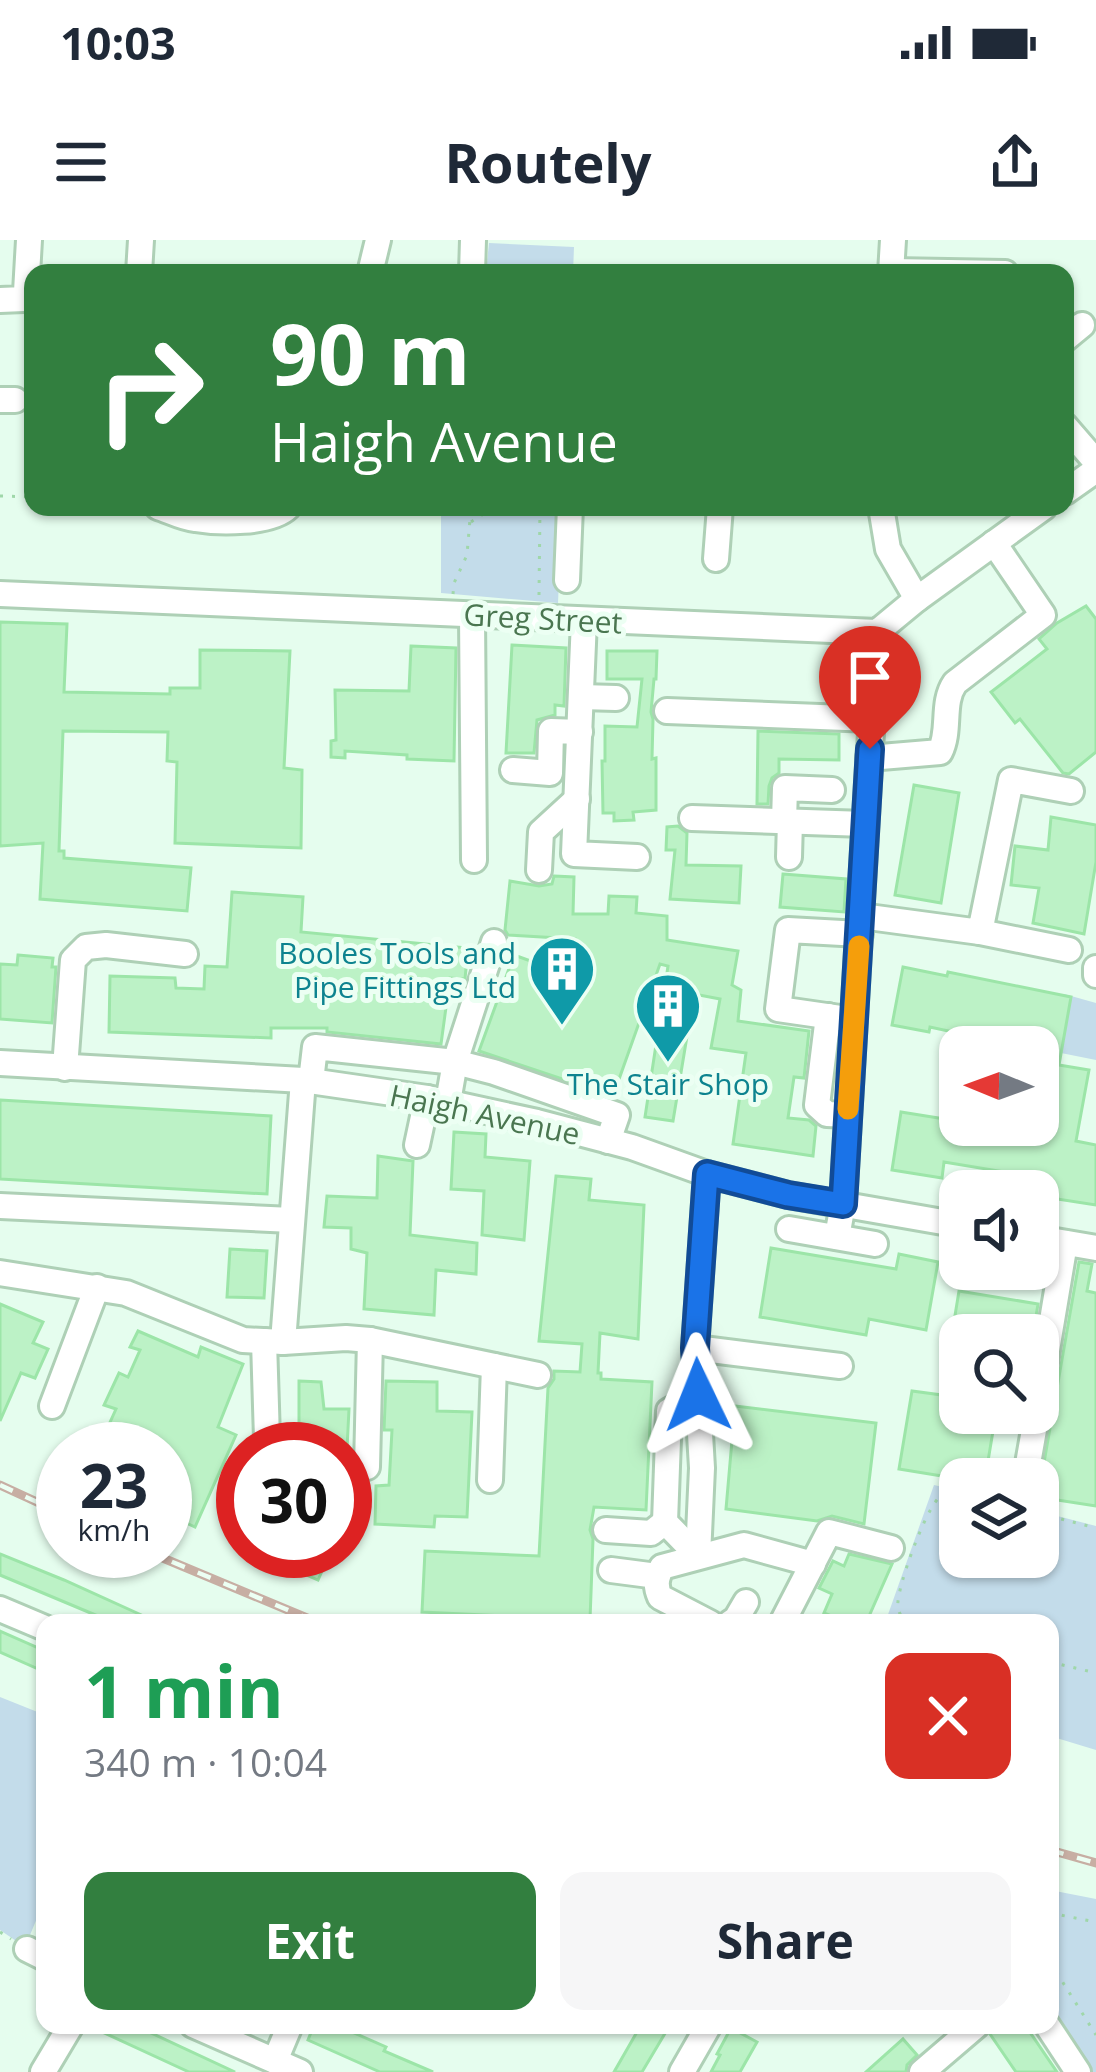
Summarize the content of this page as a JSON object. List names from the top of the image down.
{
  "streets": {
    "street": ["Greg Street", "Haigh Avenue"]
  },
  "places": {
    "building": ["Booles Tools and Pipe Fittings Ltd", "The Stair Shop"]
  },
  "north": "left",
  "page": {
    "status": "10:03",
    "header": "Routely",
    "turn": ["90 m", "Haigh Avenue"],
    "speed": "23 km/h",
    "limit": "30",
    "heading": ["1 min", "340 m · 10:04"],
    "buttons": ["Exit", "Share"]
  }
}
